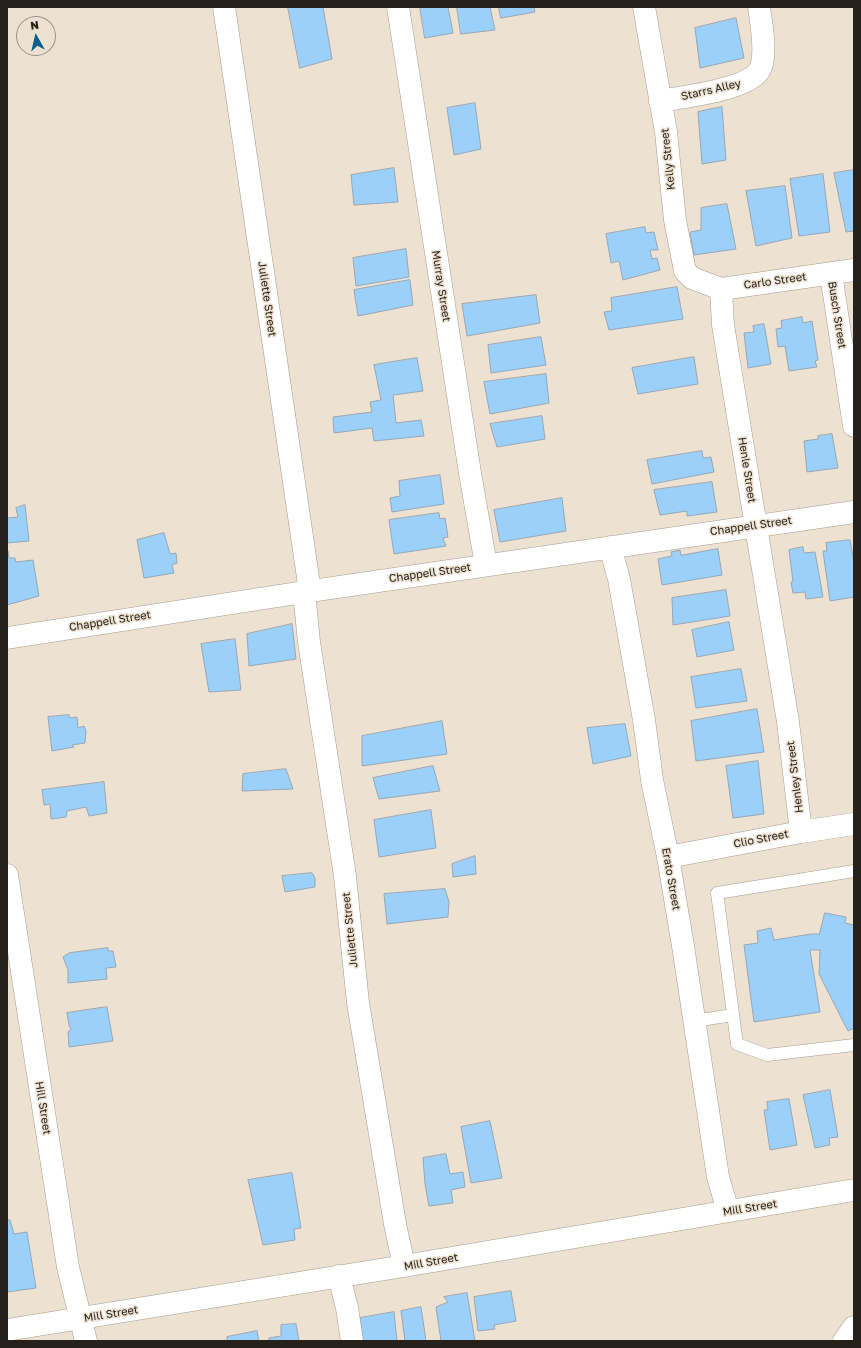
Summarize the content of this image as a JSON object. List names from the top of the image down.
{
  "streets": {
    "street": [
      "Starrs Alley",
      "Kelly Street",
      "Carlo Street",
      "Murray Street",
      "Juliette Street",
      "Busch Street",
      "Henle Street",
      "Chappell Street",
      "Henley Street",
      "Clio Street",
      "Erato Street",
      "Hill Street",
      "Mill Street"
    ]
  },
  "crossings": [
    ["Starrs Alley", "Kelly Street"],
    ["Kelly Street", "Carlo Street"],
    ["Kelly Street", "Henle Street"],
    ["Carlo Street", "Busch Street"],
    ["Carlo Street", "Henle Street"],
    ["Murray Street", "Chappell Street"],
    ["Juliette Street", "Chappell Street"],
    ["Juliette Street", "Mill Street"],
    ["Henle Street", "Chappell Street"],
    ["Henle Street", "Henley Street"],
    ["Chappell Street", "Erato Street"],
    ["Henley Street", "Clio Street"],
    ["Clio Street", "Erato Street"],
    ["Erato Street", "Mill Street"],
    ["Hill Street", "Mill Street"]
  ],
  "north": "top"
}
